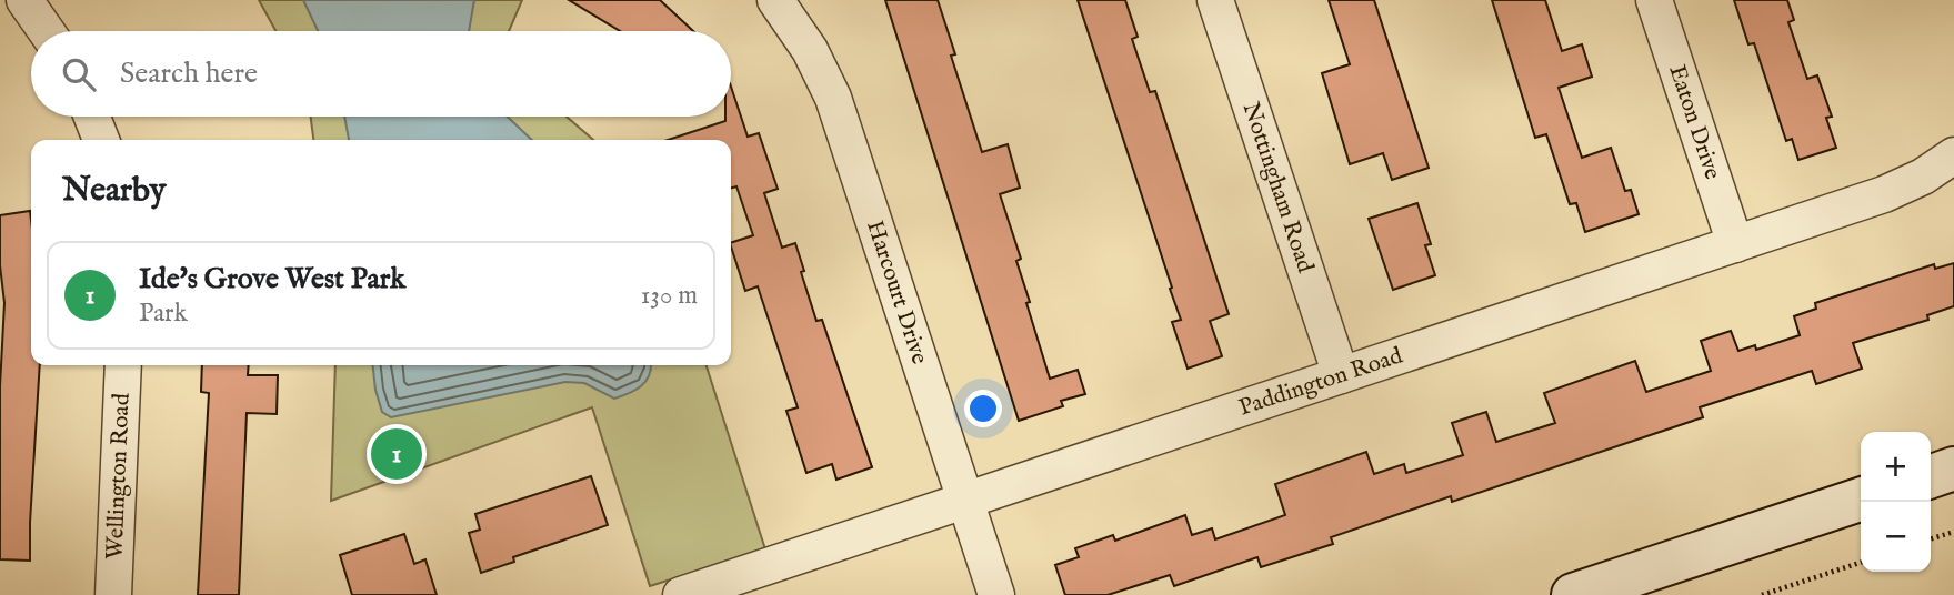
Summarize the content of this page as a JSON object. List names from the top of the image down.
{
  "streets": {
    "street": [
      "Eaton Drive",
      "Nottingham Road",
      "Harcourt Drive",
      "Paddington Road",
      "Wellington Road"
    ]
  },
  "crossings": [
    ["Eaton Drive", "Paddington Road"],
    ["Nottingham Road", "Paddington Road"],
    ["Harcourt Drive", "Paddington Road"]
  ],
  "page": {
    "search": "Search here",
    "heading": "Nearby",
    "list": [
      {
        "mark": "1",
        "name": "Ide's Grove West Park",
        "note": "Park",
        "value": "130 m"
      }
    ],
    "pins": "1",
    "map_buttons": ["+", "−"]
  }
}
